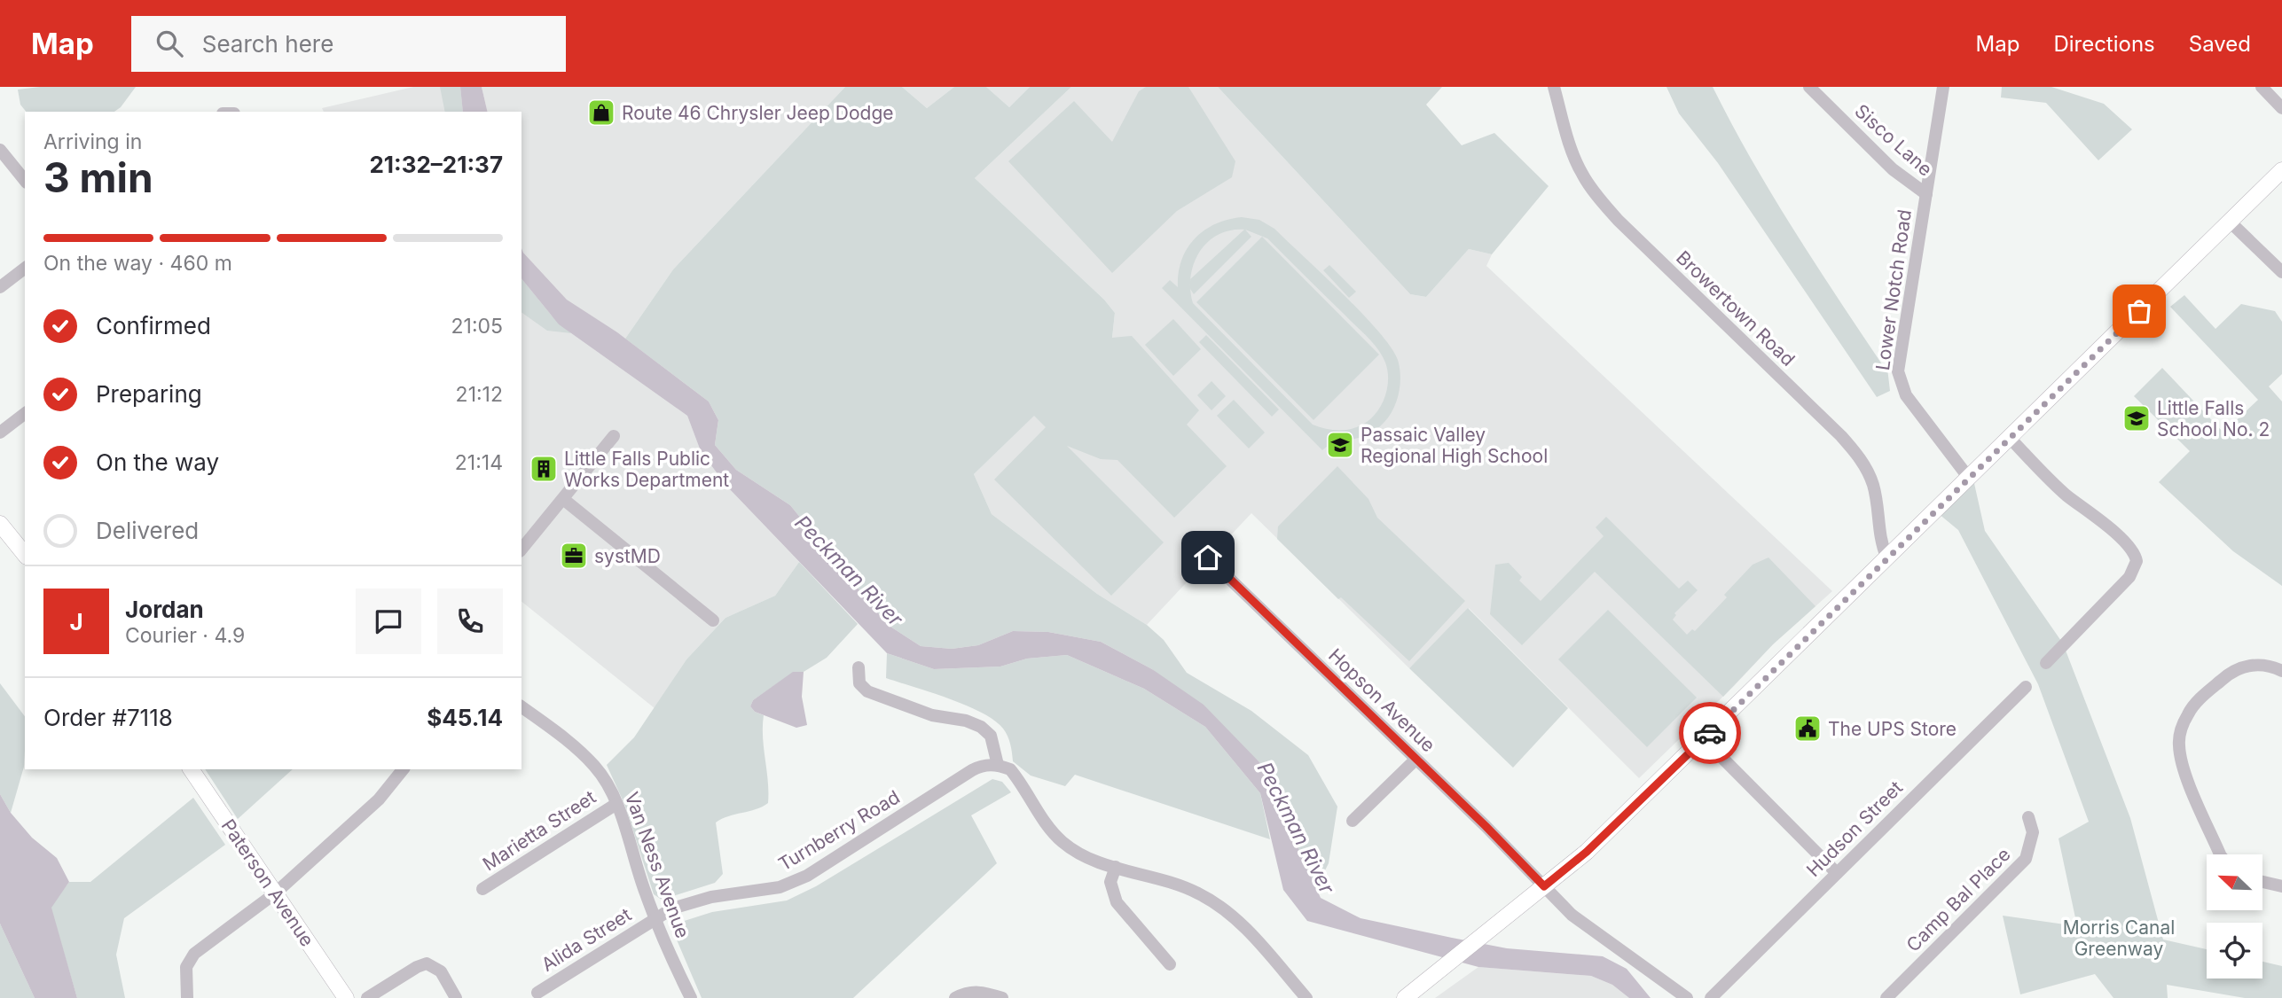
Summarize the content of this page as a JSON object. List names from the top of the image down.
{
  "streets": {
    "main road": ["Paterson Avenue"],
    "street": [
      "Sisco Lane",
      "Lower Notch Road",
      "Browertown Road",
      "Hopson Avenue",
      "Hudson Street",
      "Marietta Street",
      "Turnberry Road",
      "Van Ness Avenue",
      "Camp Bal Place",
      "Alida Street"
    ]
  },
  "crossings": [
    ["Sisco Lane", "Lower Notch Road"],
    ["Marietta Street", "Van Ness Avenue"],
    ["Turnberry Road", "Van Ness Avenue"],
    ["Turnberry Road", "Alida Street"],
    ["Van Ness Avenue", "Alida Street"]
  ],
  "water": ["Peckman River"],
  "parks": ["Morris Canal Greenway"],
  "places": {
    "shop": ["Route 46 Chrysler Jeep Dodge"],
    "school or university": ["Little Falls School No. 2", "Passaic Valley Regional High School"],
    "building": ["Little Falls Public Works Department"],
    "office": ["systMD"],
    "public building": ["The UPS Store"]
  },
  "north": "top left",
  "page": {
    "header": "Map",
    "search": "Search here",
    "nav": ["Map", "Directions", "Saved"],
    "heading": ["3 min", "Arriving in", "21:32–21:37"],
    "panel": [
      "Jordan",
      "Courier · 4.9",
      "Order #7118",
      "$45.14"
    ],
    "bar": "On the way · 460 m",
    "list": [
      ["Confirmed", "21:05"],
      ["Preparing", "21:12"],
      ["On the way", "21:14"],
      "Delivered"
    ],
    "round": "J"
  }
}
